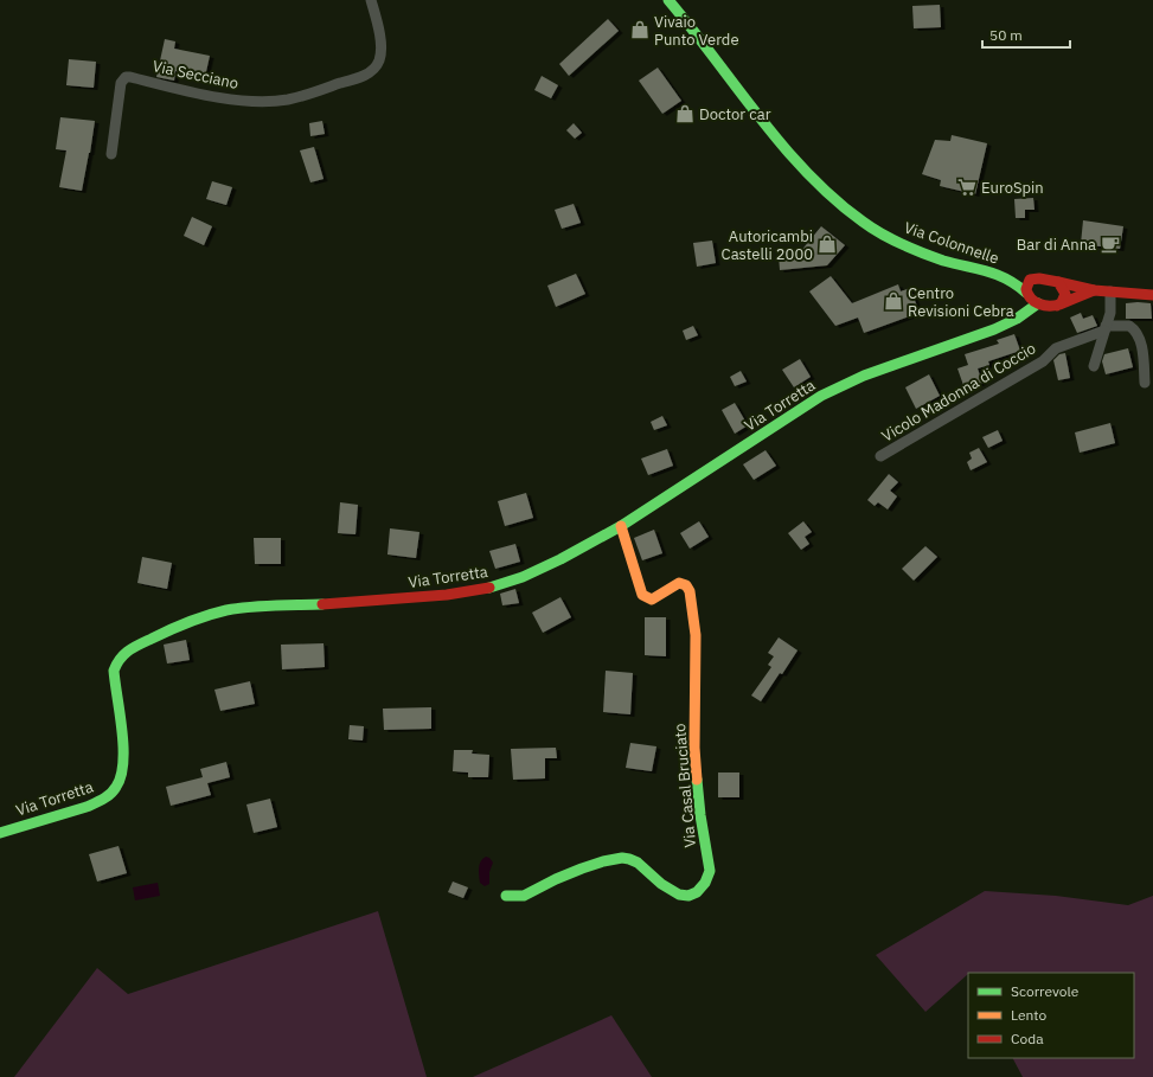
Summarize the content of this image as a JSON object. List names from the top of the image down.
{
  "streets": {
    "street": [
      "Via Secciano",
      "Via Colonnelle",
      "Vicolo Madonna di Coccio",
      "Via Torretta",
      "Via Casal Bruciato"
    ]
  },
  "crossings": [
    ["Via Colonnelle", "Via Torretta"],
    ["Via Torretta", "Via Casal Bruciato"]
  ],
  "places": {
    "shop": [
      "Vivaio Punto Verde",
      "Doctor car",
      "Autoricambi Castelli 2000",
      "Centro Revisioni Cebra"
    ],
    "supermarket": ["EuroSpin"],
    "cafe": ["Bar di Anna"]
  },
  "legend": ["Scorrevole", "Lento", "Coda"],
  "scale_bar": "50 m"
}
